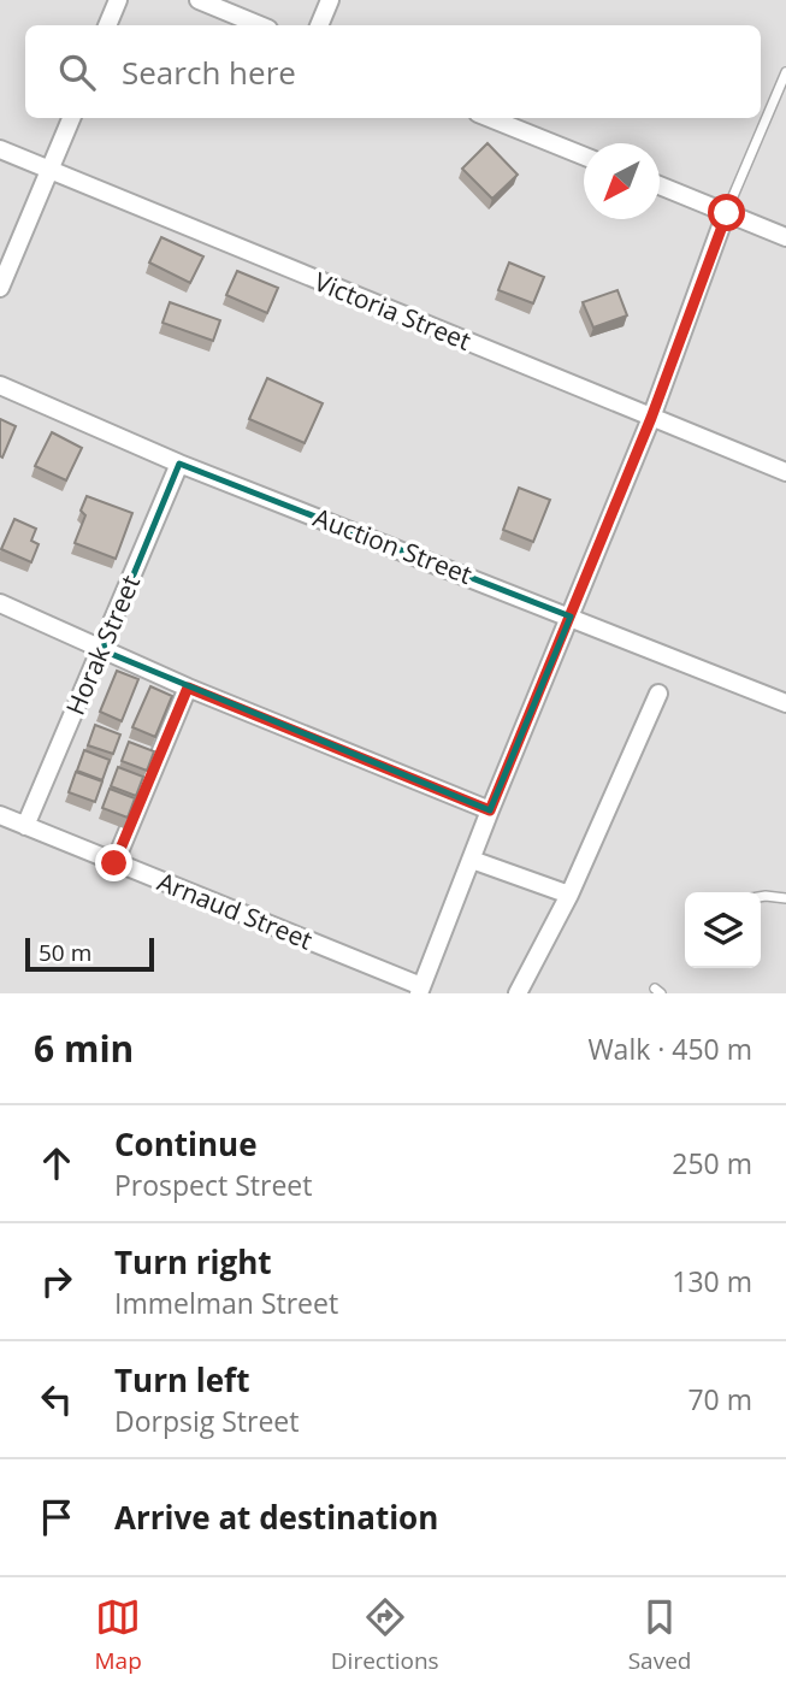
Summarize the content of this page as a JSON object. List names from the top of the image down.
{
  "streets": {
    "street": [
      "Victoria Street",
      "Auction Street",
      "Horak Street",
      "Arnaud Street"
    ]
  },
  "crossings": [
    ["Auction Street", "Horak Street"],
    ["Horak Street", "Arnaud Street"]
  ],
  "scale_bar": "50 m",
  "north": "bottom left",
  "page": {
    "search": "Search here",
    "scale": "50 m",
    "heading": ["6 min", "Walk · 450 m"],
    "list": [
      ["Continue", "Prospect Street", "250 m"],
      ["Turn right", "Immelman Street", "130 m"],
      ["Turn left", "Dorpsig Street", "70 m"],
      "Arrive at destination"
    ],
    "nav": ["Map", "Directions", "Saved"]
  }
}
